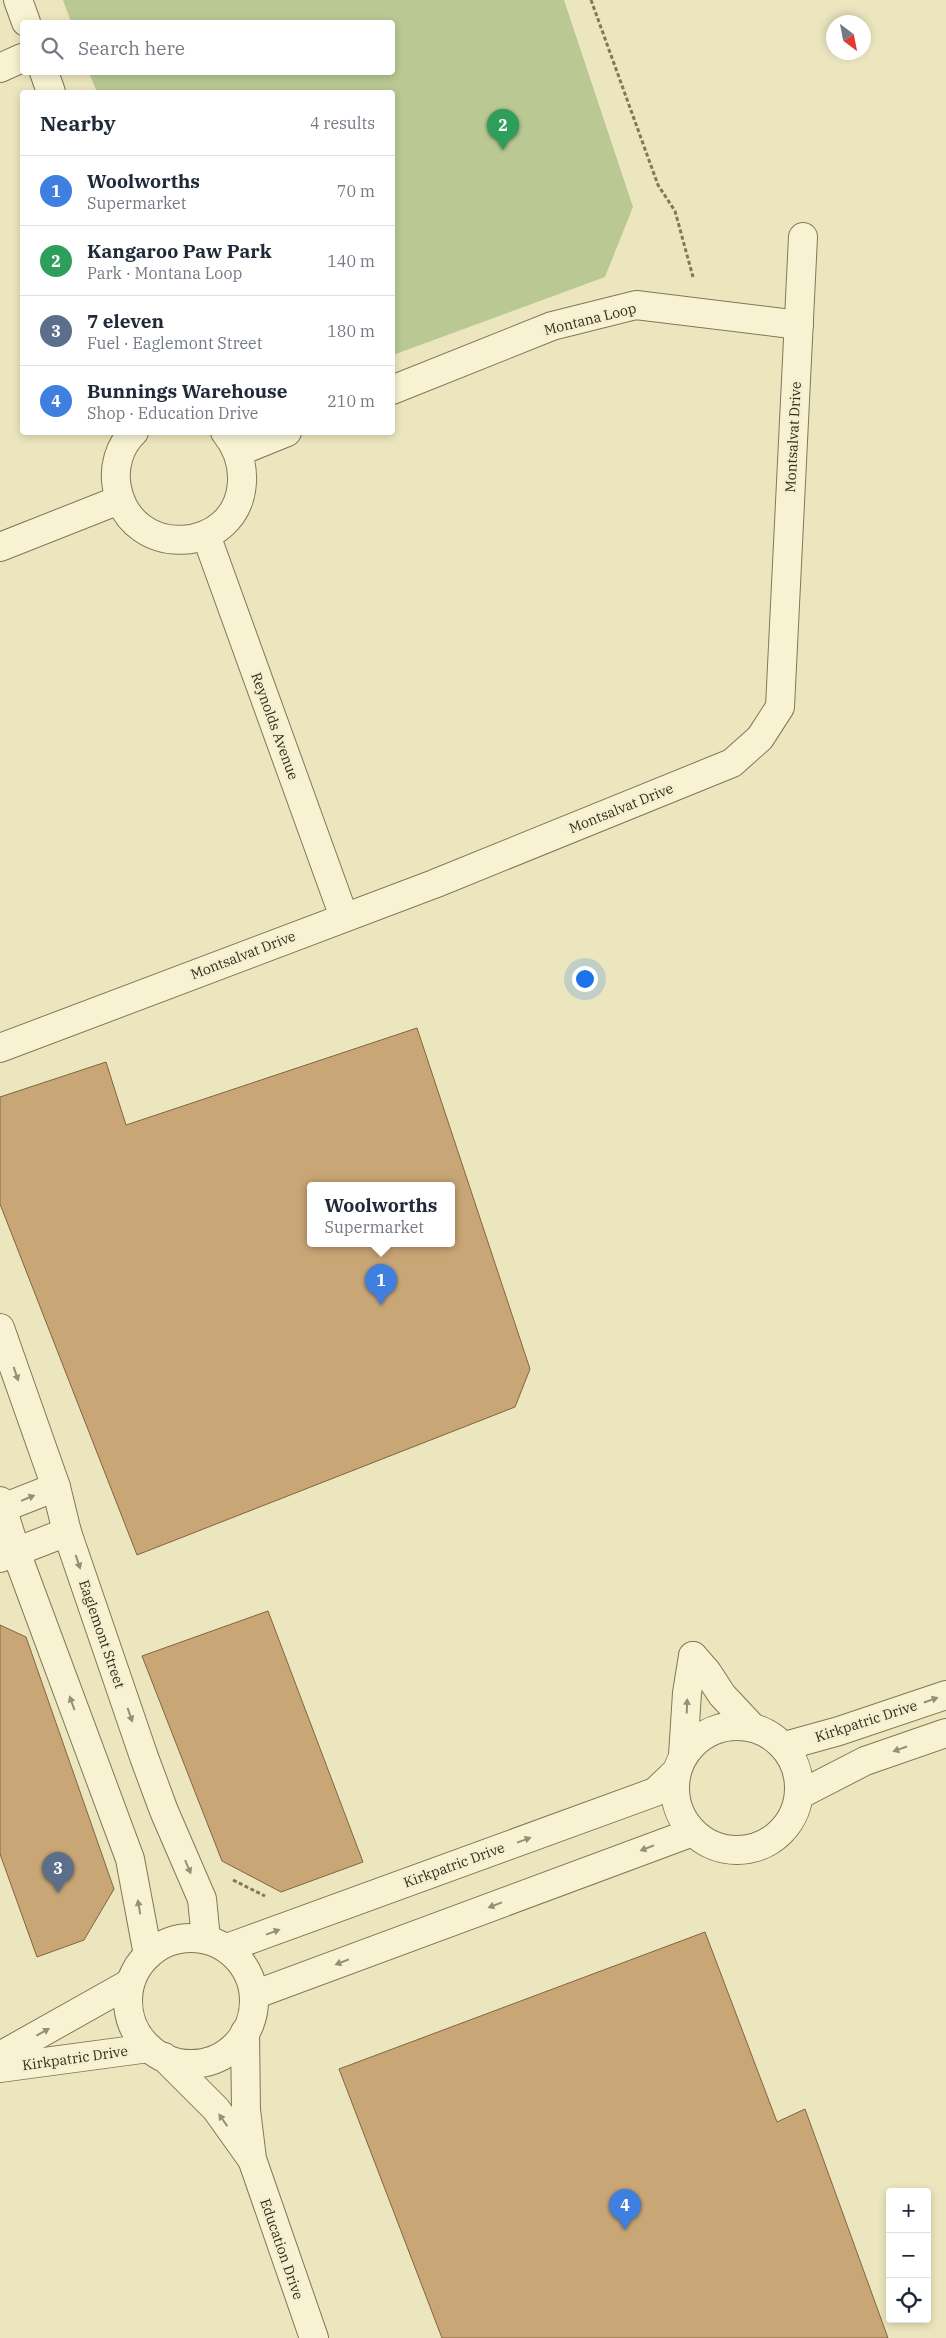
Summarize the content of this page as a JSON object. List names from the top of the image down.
{
  "streets": {
    "street": [
      "Montana Loop",
      "Montsalvat Drive",
      "Reynolds Avenue",
      "Eaglemont Street",
      "Kirkpatric Drive",
      "Education Drive"
    ]
  },
  "crossings": [
    ["Montana Loop", "Montsalvat Drive"],
    ["Montsalvat Drive", "Reynolds Avenue"],
    ["Eaglemont Street", "Kirkpatric Drive"],
    ["Eaglemont Street", "Education Drive"],
    ["Kirkpatric Drive", "Education Drive"]
  ],
  "north": "bottom right",
  "page": {
    "search": "Search here",
    "heading": ["Nearby", "4 results"],
    "pins": [
      "2",
      "1",
      "3",
      "4"
    ],
    "list": [
      {
        "mark": "1",
        "name": "Woolworths",
        "note": "Supermarket",
        "value": "70 m"
      },
      {
        "mark": "2",
        "name": "Kangaroo Paw Park",
        "note": "Park · Montana Loop",
        "value": "140 m"
      },
      {
        "mark": "3",
        "name": "7 eleven",
        "note": "Fuel · Eaglemont Street",
        "value": "180 m"
      },
      {
        "mark": "4",
        "name": "Bunnings Warehouse",
        "note": "Shop · Education Drive",
        "value": "210 m"
      }
    ],
    "popup": ["Woolworths", "Supermarket"],
    "map_buttons": ["+", "−"]
  }
}
